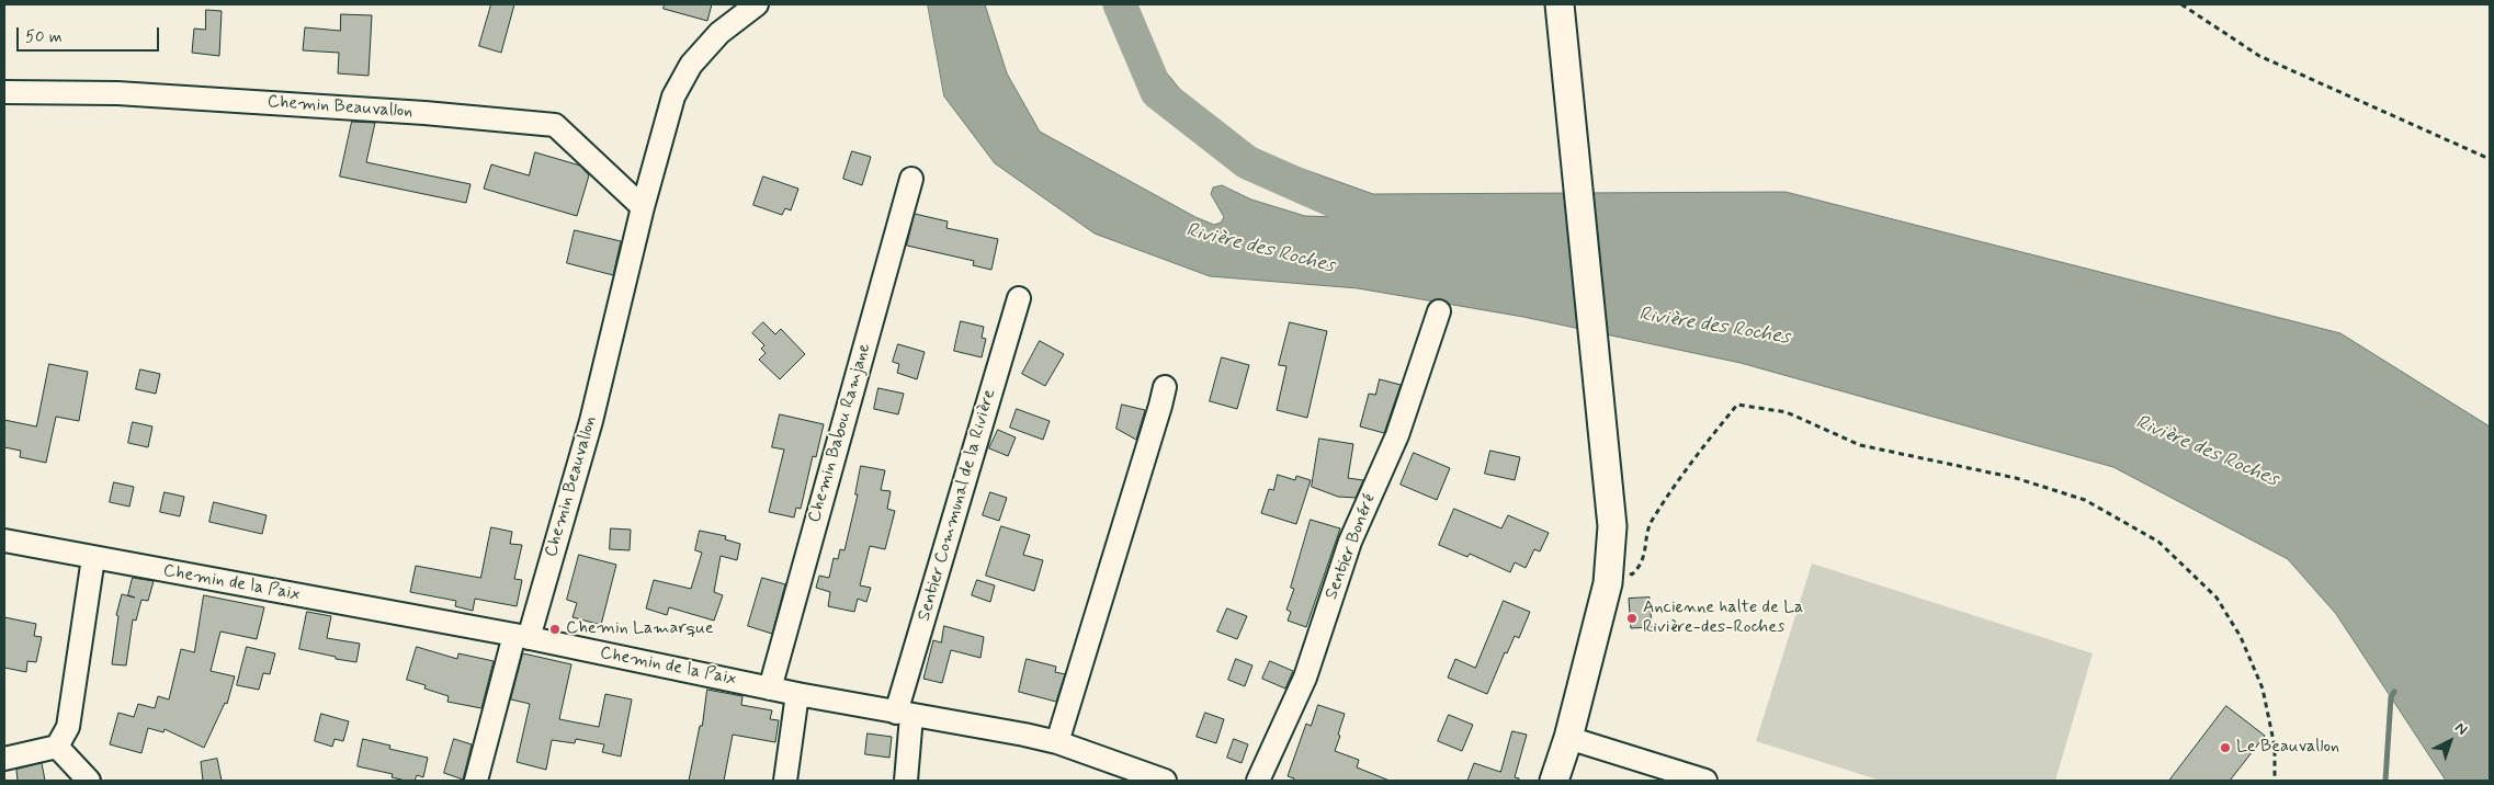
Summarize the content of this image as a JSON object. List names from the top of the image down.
{
  "streets": {
    "street": [
      "Chemin Beauvallon",
      "Chemin Babou Ramjane",
      "Sentier Communal de la Rivière",
      "Sentier Bonéré",
      "Chemin de la Paix"
    ]
  },
  "crossings": [
    ["Chemin Beauvallon", "Chemin de la Paix"],
    ["Chemin Babou Ramjane", "Chemin de la Paix"],
    ["Sentier Communal de la Rivière", "Chemin de la Paix"]
  ],
  "water": ["Rivière des Roches"],
  "places": ["Ancienne halte de La Rivière-des-Roches", "Chemin Lamarque", "Le Beauvallon"],
  "scale_bar": "50 m",
  "north": "top right"
}
